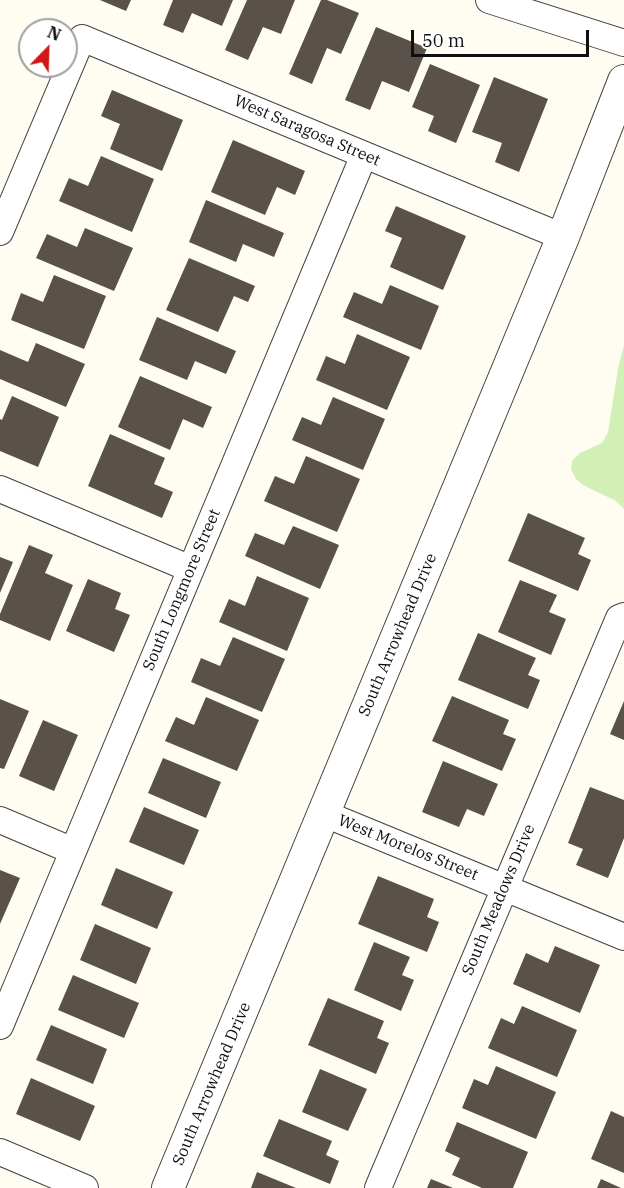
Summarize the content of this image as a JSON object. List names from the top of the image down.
{
  "streets": {
    "street": [
      "West Saragosa Street",
      "South Longmore Street",
      "South Arrowhead Drive",
      "West Morelos Street",
      "South Meadows Drive"
    ]
  },
  "crossings": [
    ["West Saragosa Street", "South Longmore Street"],
    ["West Saragosa Street", "South Arrowhead Drive"],
    ["South Arrowhead Drive", "West Morelos Street"],
    ["West Morelos Street", "South Meadows Drive"]
  ],
  "scale_bar": "50 m",
  "north": "top right"
}
